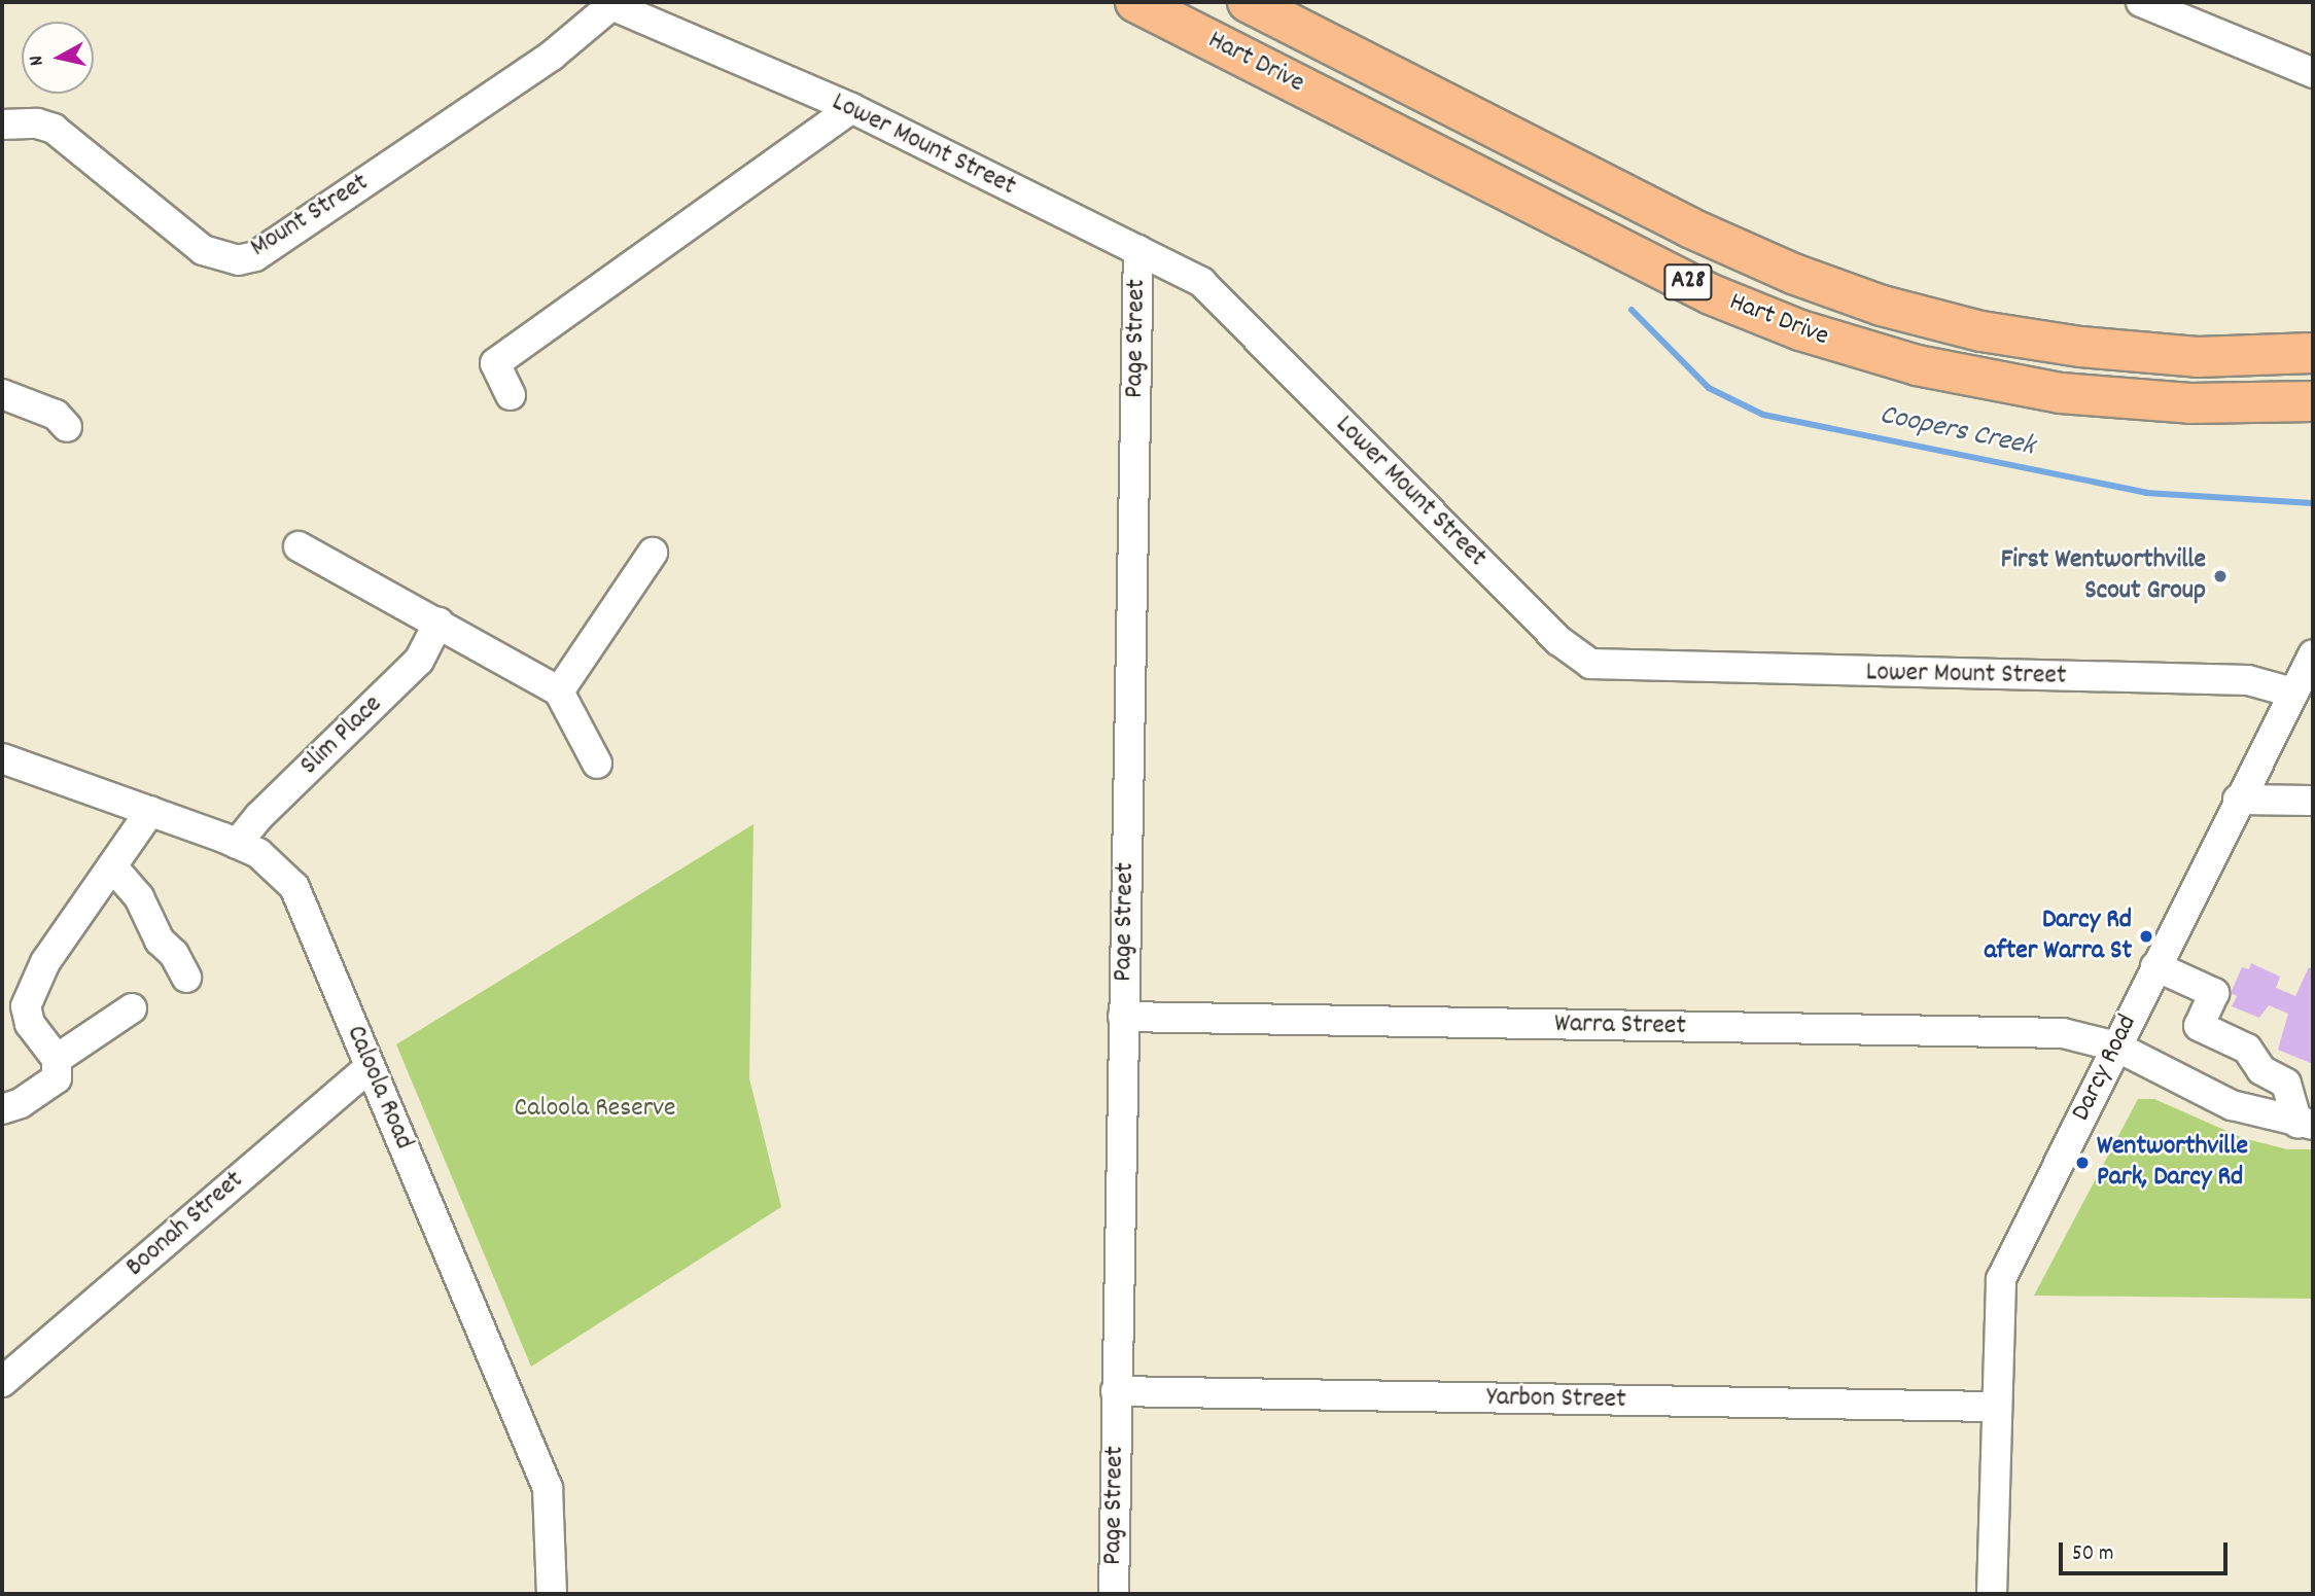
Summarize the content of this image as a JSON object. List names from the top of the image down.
{
  "streets": {
    "highway": ["Hart Drive", "A28"],
    "street": [
      "Lower Mount Street",
      "Mount Street",
      "Page Street",
      "Slim Place",
      "Warra Street",
      "Darcy Road",
      "Caloola Road",
      "Boonah Street",
      "Yarbon Street"
    ]
  },
  "crossings": [
    ["Lower Mount Street", "Mount Street"],
    ["Lower Mount Street", "Page Street"],
    ["Lower Mount Street", "Darcy Road"],
    ["Page Street", "Warra Street"],
    ["Page Street", "Yarbon Street"],
    ["Slim Place", "Caloola Road"],
    ["Warra Street", "Darcy Road"],
    ["Darcy Road", "Yarbon Street"],
    ["Caloola Road", "Boonah Street"]
  ],
  "water": ["Coopers Creek"],
  "parks": ["Caloola Reserve"],
  "places": ["First Wentworthville Scout Group", "Darcy Rd after Warra St", "Wentworthville Park, Darcy Rd"],
  "scale_bar": "50 m",
  "north": "left"
}
